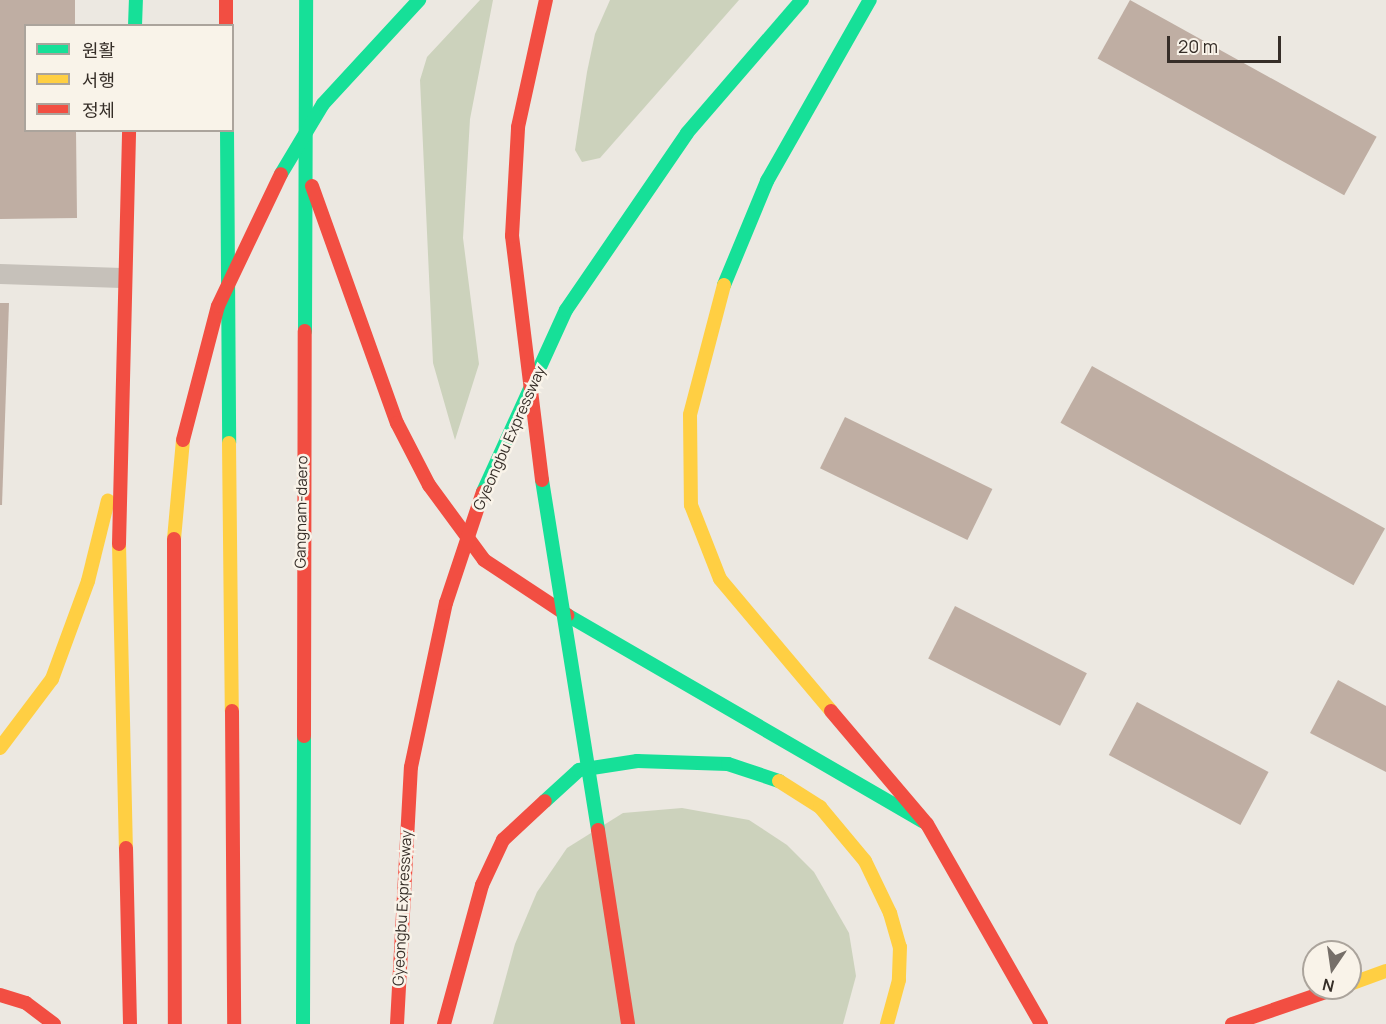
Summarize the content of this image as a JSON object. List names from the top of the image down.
{
  "streets": {
    "main road": ["Gyeongbu Expressway", "Gangnam-daero"]
  },
  "legend": ["원활", "서행", "정체"],
  "scale_bar": "20 m",
  "north": "bottom"
}
